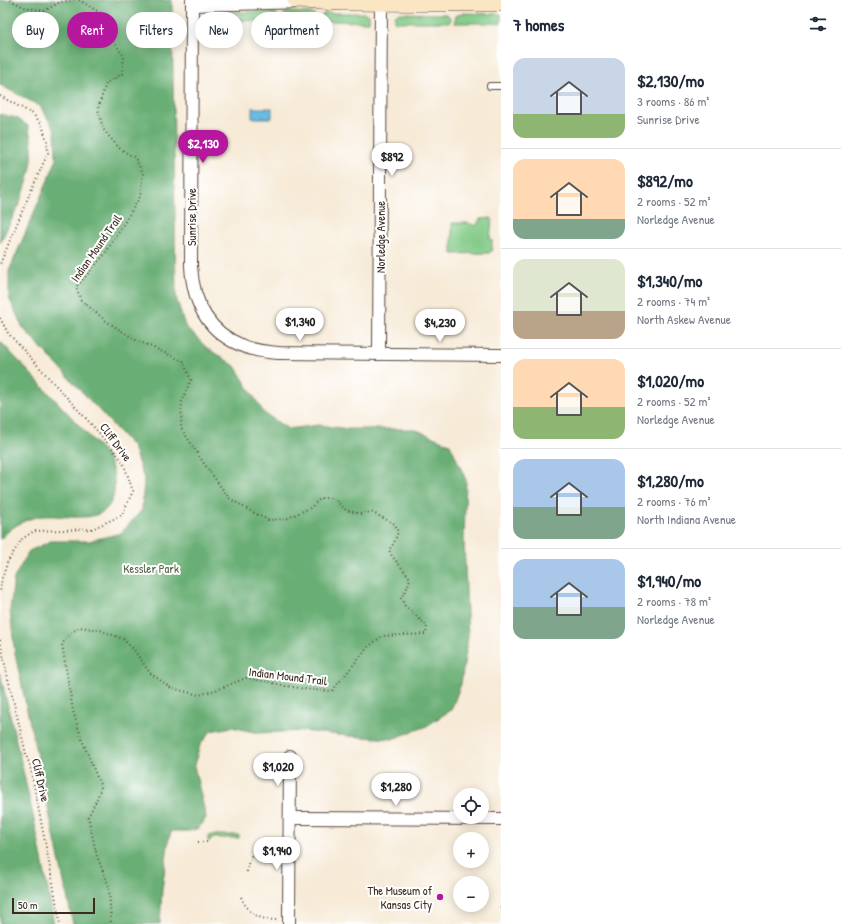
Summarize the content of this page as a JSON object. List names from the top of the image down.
{
  "streets": {
    "street": ["Sunrise Drive", "Norledge Avenue"],
    "path": ["Indian Mound Trail", "Cliff Drive"]
  },
  "crossings": [
    ["Sunrise Drive", "Norledge Avenue"]
  ],
  "parks": ["Kessler Park"],
  "places": ["The Museum of Kansas City"],
  "scale_bar": "50 m",
  "page": {
    "heading": "7 homes",
    "chip": [
      "Buy",
      "Rent",
      "Filters",
      "New",
      "Apartment"
    ],
    "list": [
      {
        "name": "$2,130/mo",
        "note": "3 rooms · 86 m² · Sunrise Drive"
      },
      {
        "name": "$892/mo",
        "note": "2 rooms · 52 m² · Norledge Avenue"
      },
      {
        "name": "$1,340/mo",
        "note": "2 rooms · 74 m² · North Askew Avenue"
      },
      {
        "name": "$1,020/mo",
        "note": "2 rooms · 52 m² · Norledge Avenue"
      },
      {
        "name": "$1,280/mo",
        "note": "2 rooms · 76 m² · North Indiana Avenue"
      },
      {
        "name": "$1,940/mo",
        "note": "2 rooms · 78 m² · Norledge Avenue"
      }
    ],
    "price": [
      "$2,130",
      "$892",
      "$1,340",
      "$4,230",
      "$1,020",
      "$1,280",
      "$1,940"
    ],
    "map_buttons": ["+", "−"],
    "scale": "50 m"
  }
}
